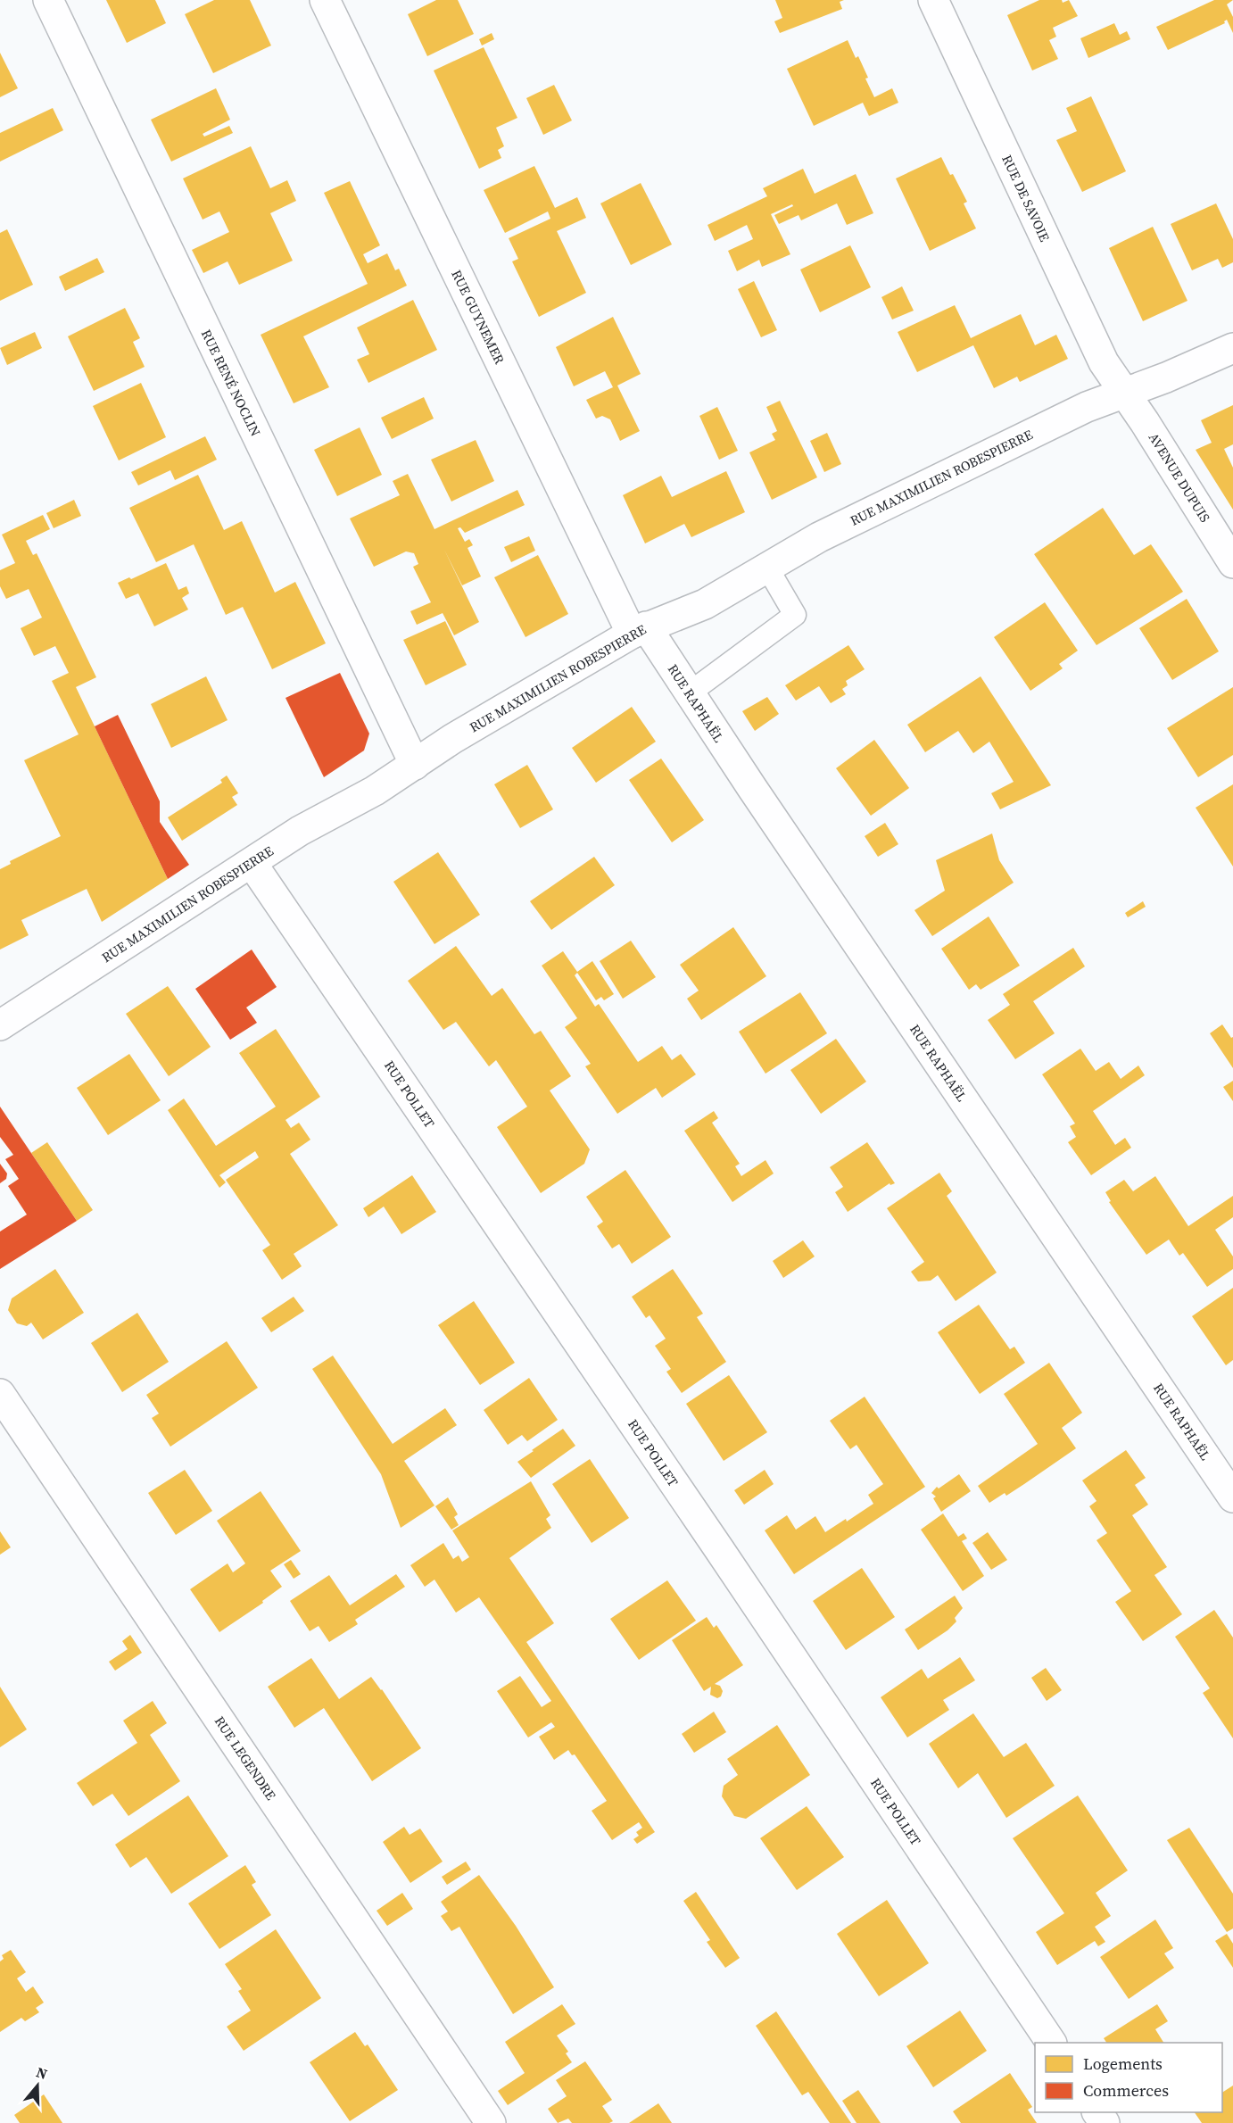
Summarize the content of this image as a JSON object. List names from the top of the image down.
{
  "streets": {
    "street": [
      "RUE DE SAVOIE",
      "RUE GUYNEMER",
      "RUE RENÉ NOCLIN",
      "RUE MAXIMILIEN ROBESPIERRE",
      "AVENUE DUPUIS",
      "RUE RAPHAËL",
      "RUE POLLET",
      "RUE LEGENDRE"
    ]
  },
  "crossings": [
    ["RUE DE SAVOIE", "RUE MAXIMILIEN ROBESPIERRE"],
    ["RUE DE SAVOIE", "AVENUE DUPUIS"],
    ["RUE GUYNEMER", "RUE MAXIMILIEN ROBESPIERRE"],
    ["RUE GUYNEMER", "RUE RAPHAËL"],
    ["RUE RENÉ NOCLIN", "RUE MAXIMILIEN ROBESPIERRE"],
    ["RUE MAXIMILIEN ROBESPIERRE", "AVENUE DUPUIS"],
    ["RUE MAXIMILIEN ROBESPIERRE", "RUE RAPHAËL"],
    ["RUE MAXIMILIEN ROBESPIERRE", "RUE POLLET"]
  ],
  "legend": ["Logements", "Commerces"],
  "north": "top"
}
